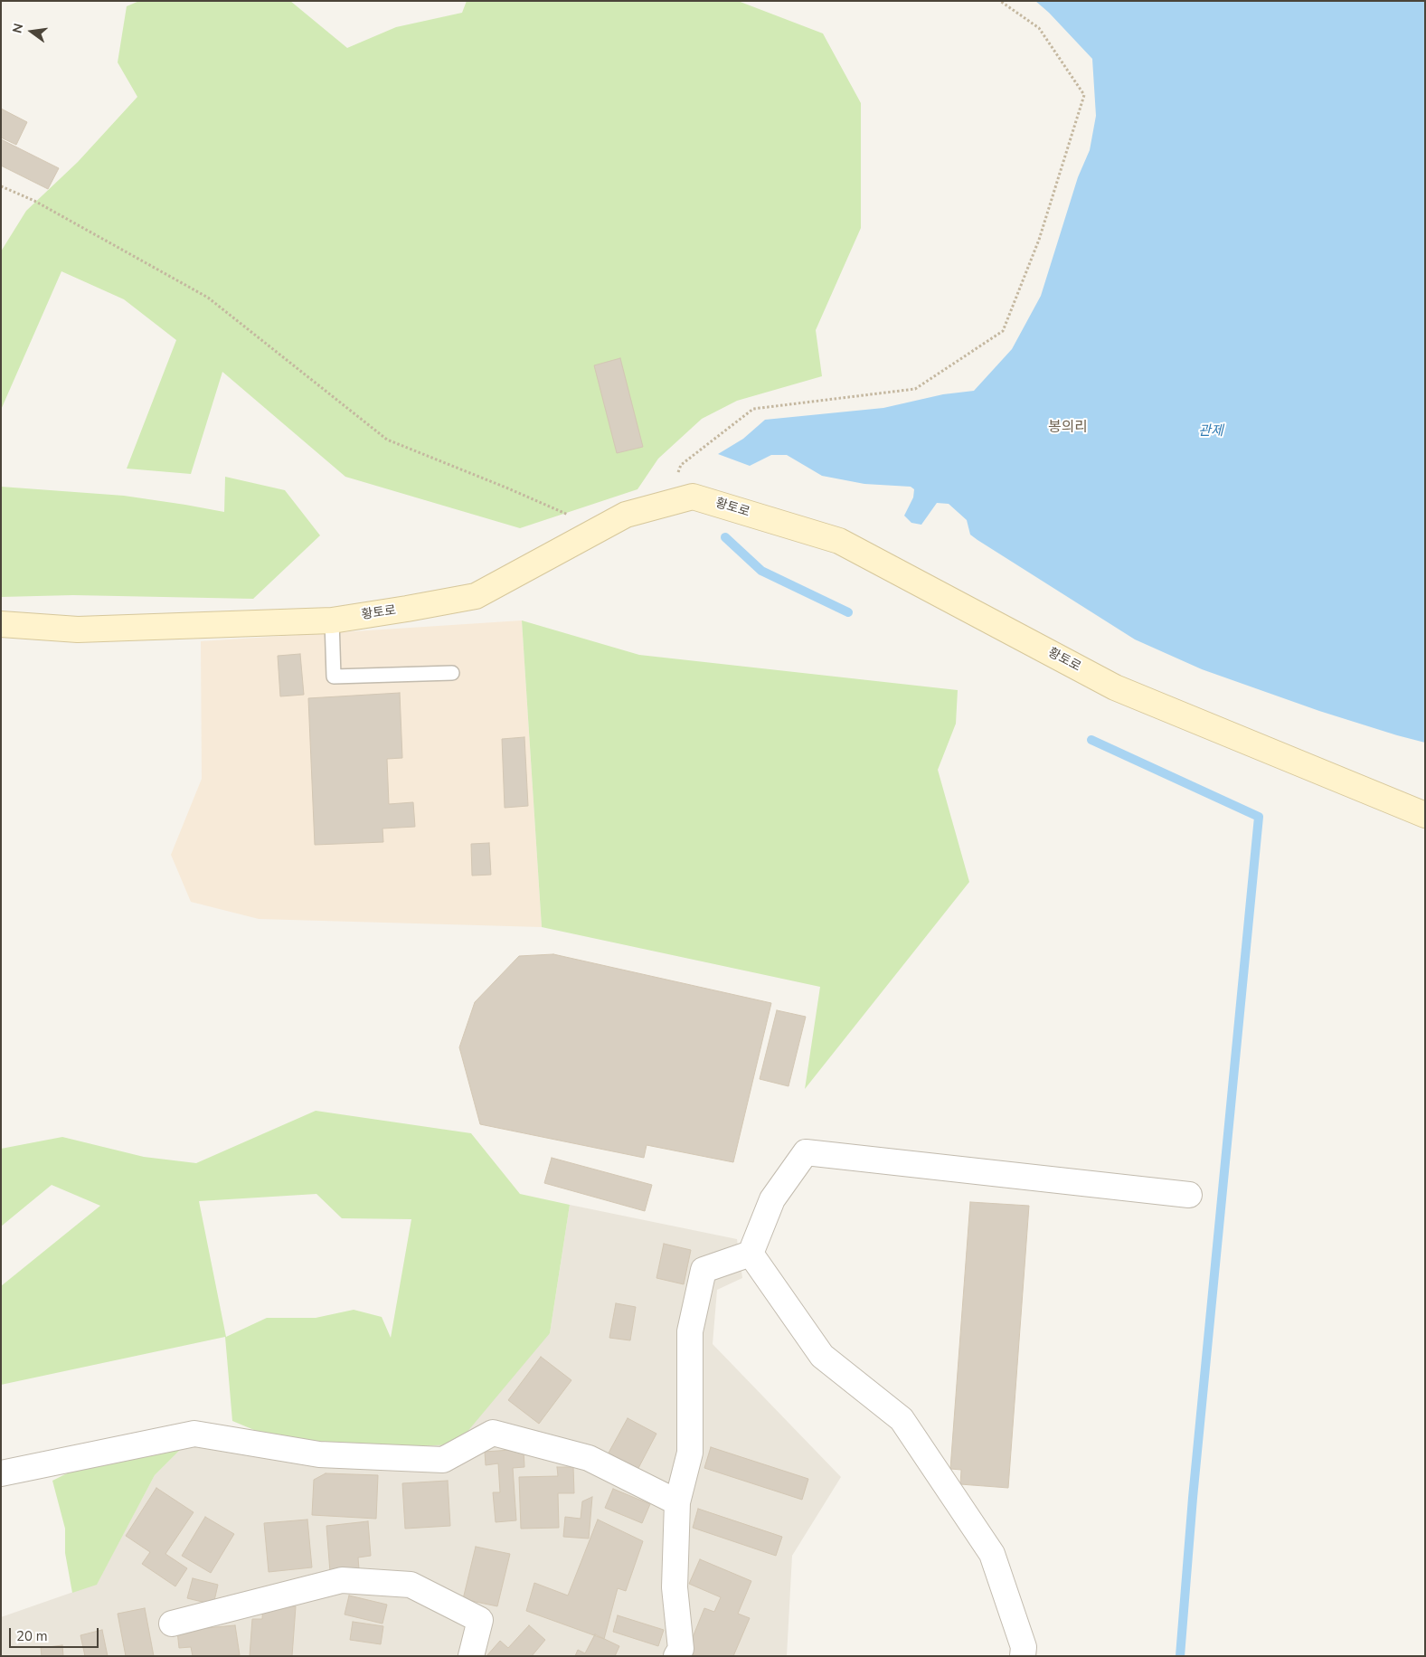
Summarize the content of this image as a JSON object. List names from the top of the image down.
{
  "streets": {
    "main road": ["황토로"]
  },
  "districts": ["봉의리"],
  "water": ["관제"],
  "scale_bar": "20 m",
  "north": "left"
}
